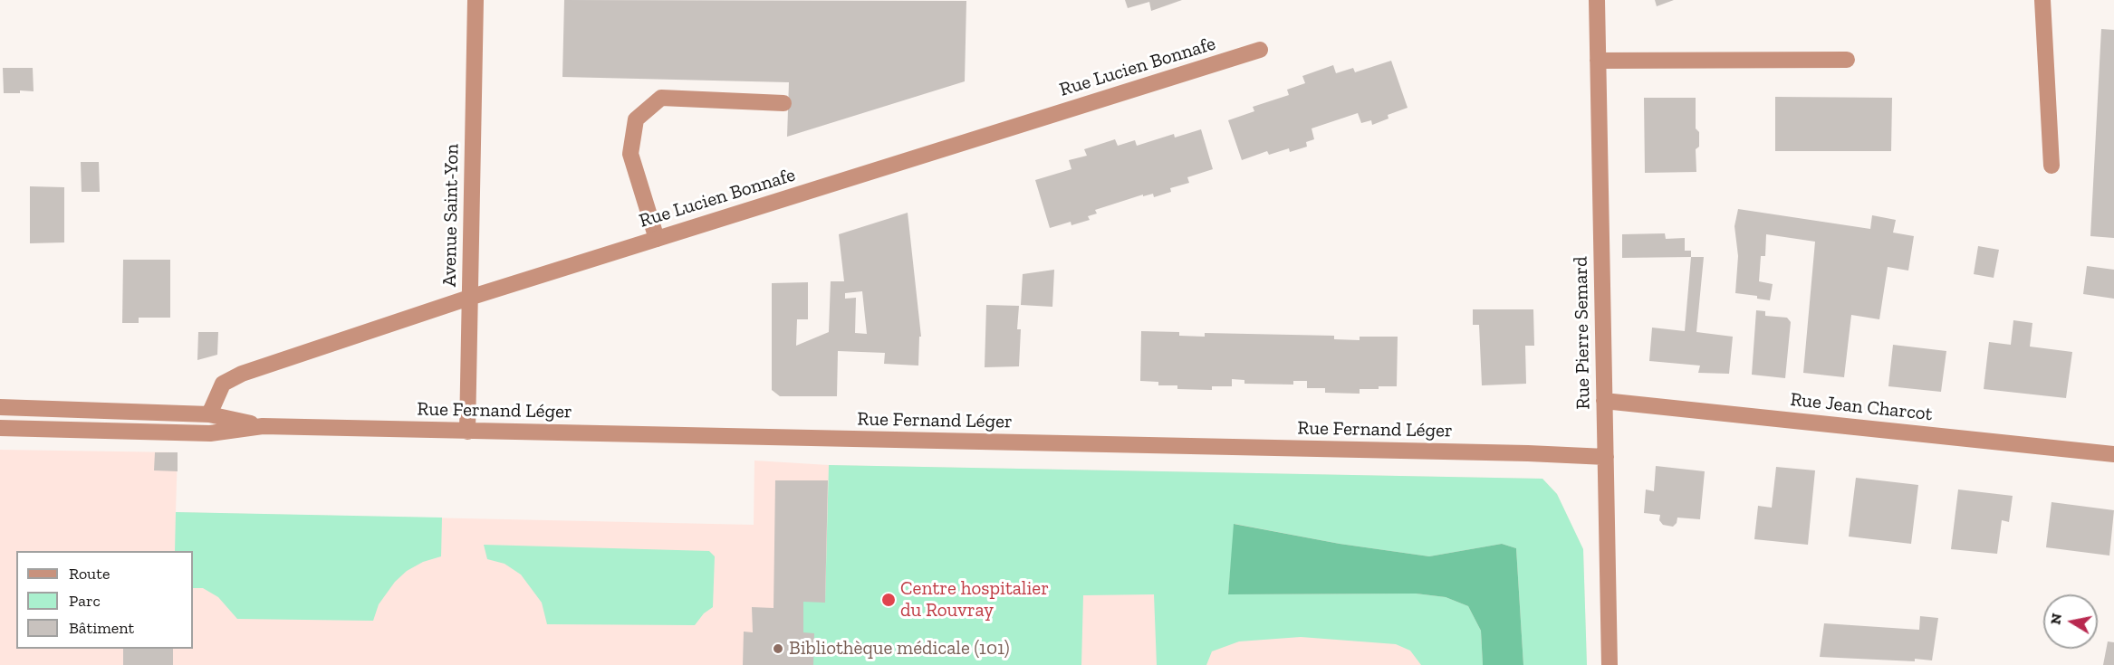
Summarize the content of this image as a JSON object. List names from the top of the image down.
{
  "streets": {
    "street": [
      "Rue Lucien Bonnafe",
      "Avenue Saint-Yon",
      "Rue Pierre Semard",
      "Rue Jean Charcot",
      "Rue Fernand Léger"
    ]
  },
  "crossings": [
    ["Rue Lucien Bonnafe", "Avenue Saint-Yon"],
    ["Rue Lucien Bonnafe", "Rue Fernand Léger"],
    ["Avenue Saint-Yon", "Rue Fernand Léger"],
    ["Rue Pierre Semard", "Rue Jean Charcot"],
    ["Rue Pierre Semard", "Rue Fernand Léger"]
  ],
  "places": ["Centre hospitalier du Rouvray", "Bibliothèque médicale (101)"],
  "legend": ["Route", "Parc", "Bâtiment"],
  "north": "left"
}
